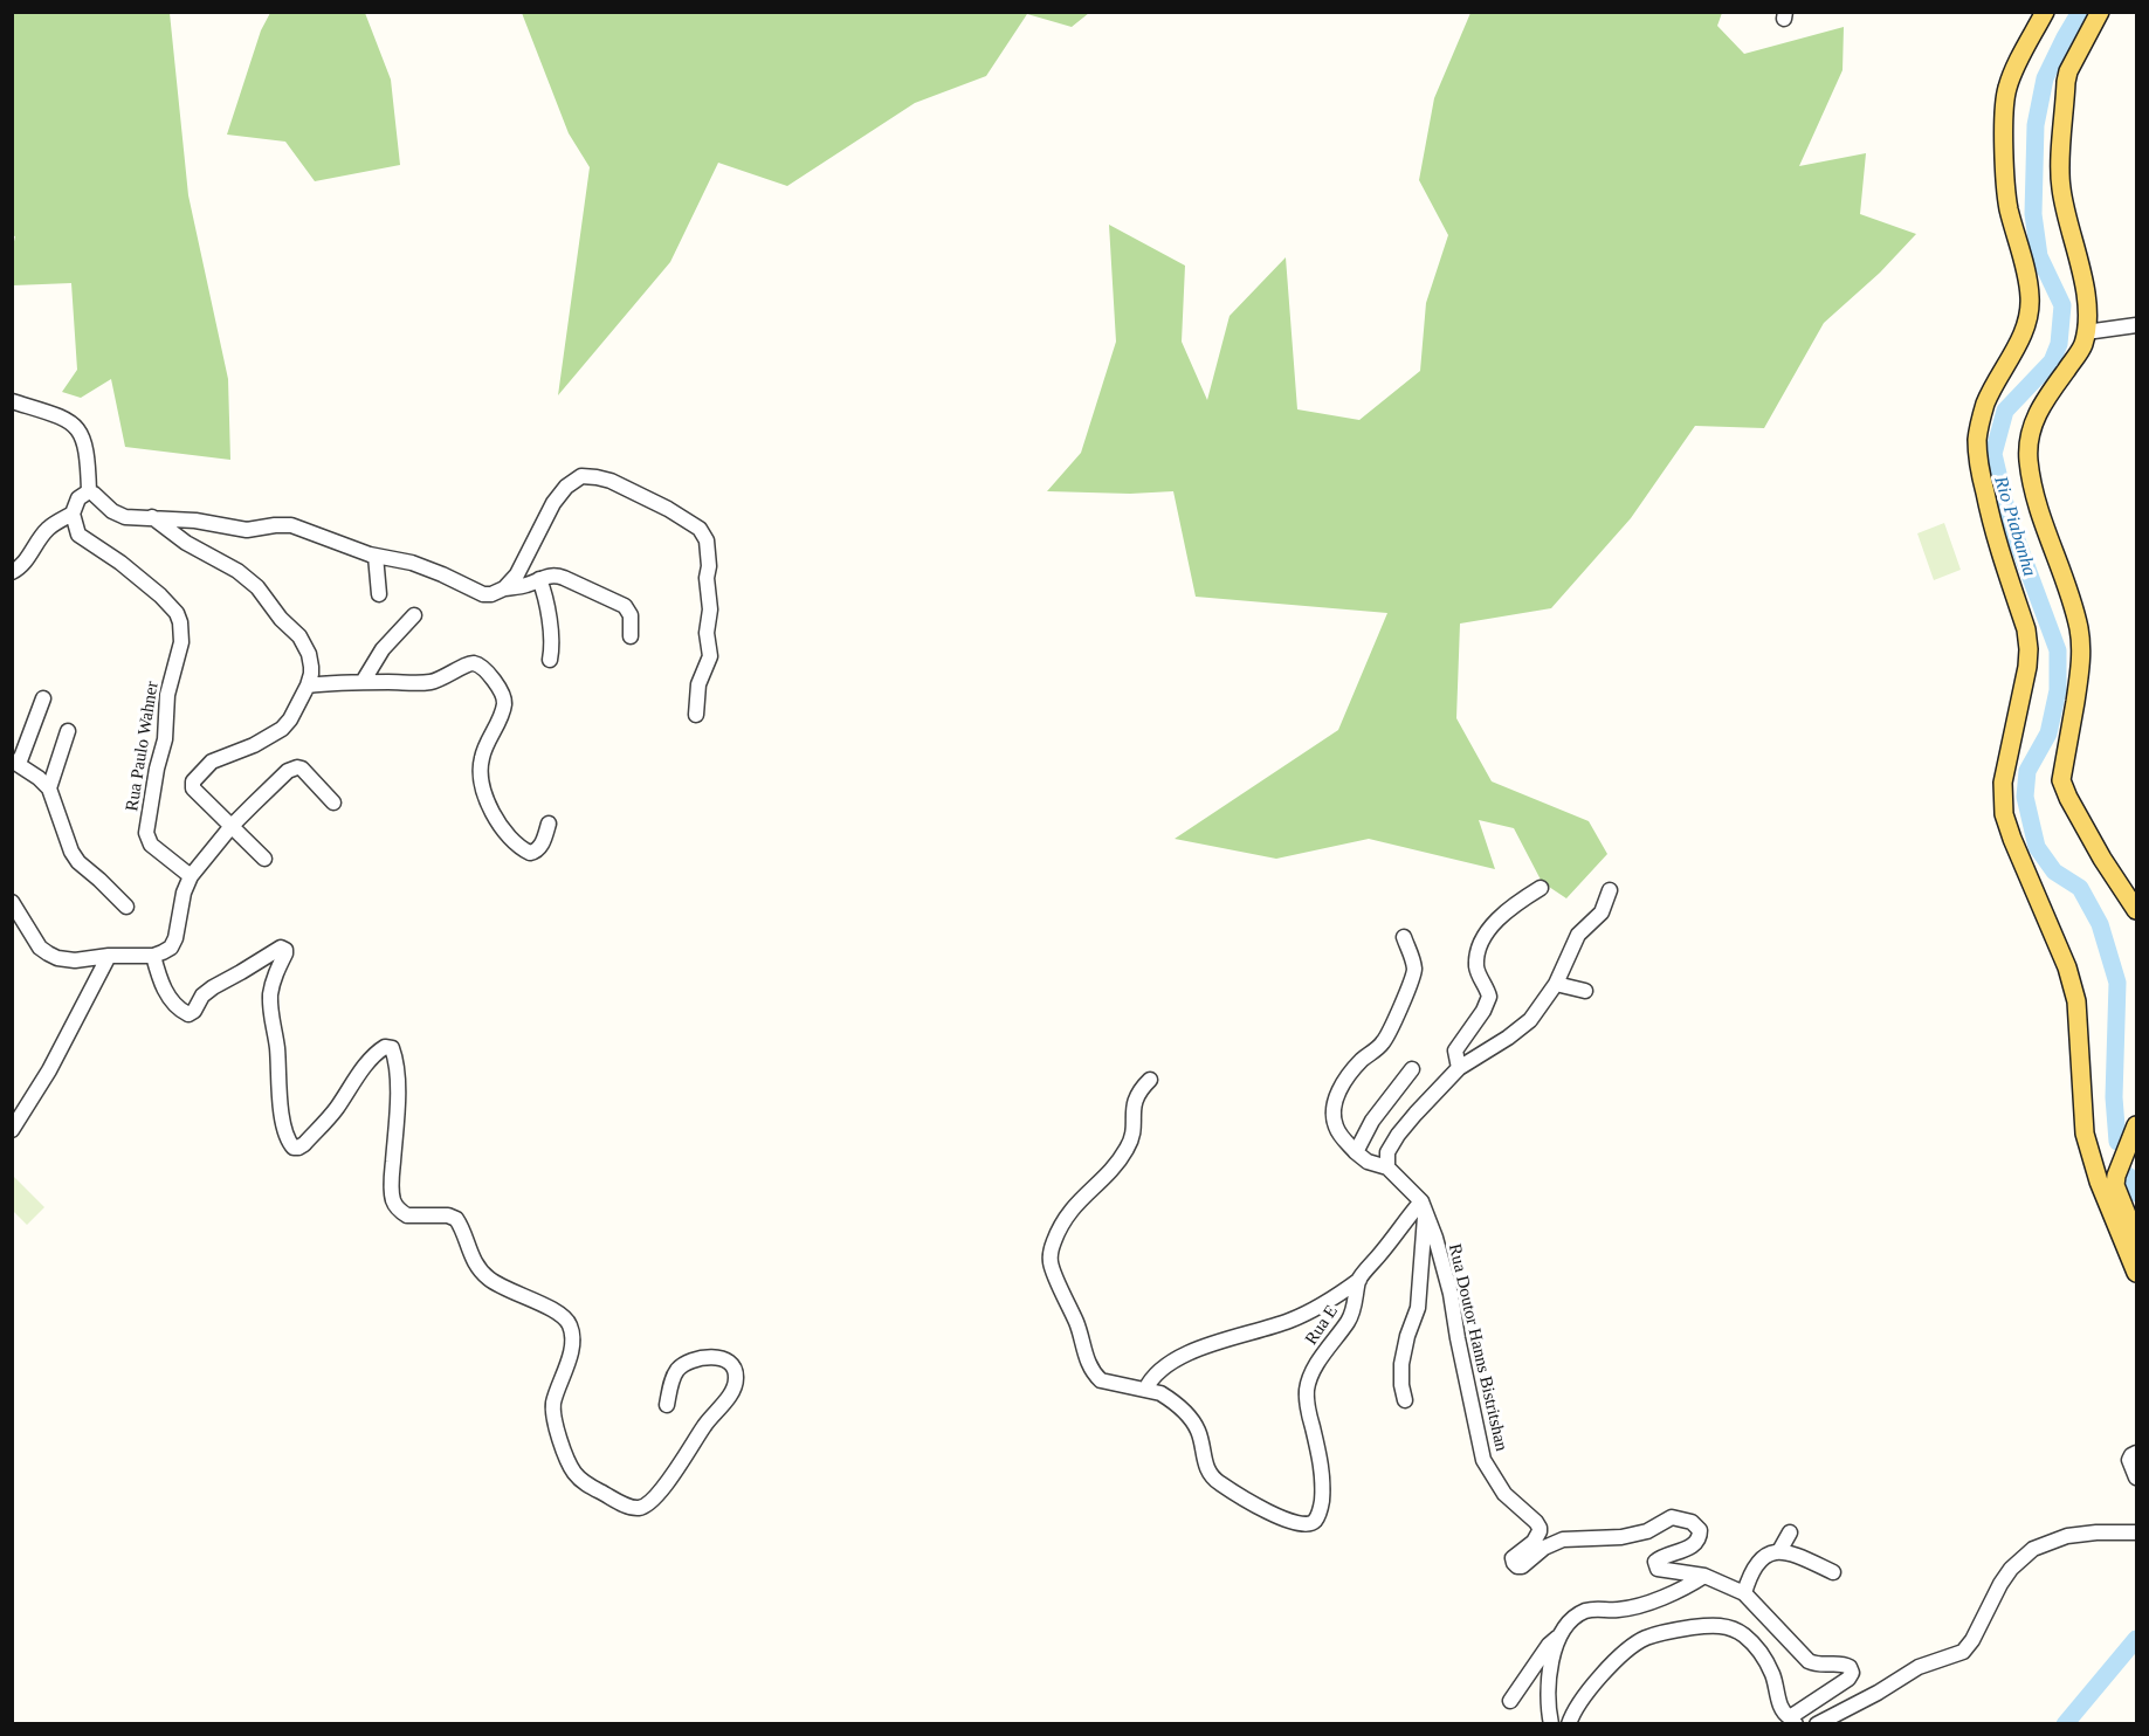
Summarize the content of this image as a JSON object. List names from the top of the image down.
{
  "streets": {
    "street": ["Rua Paulo Wahner", "Rua E", "Rua Doutor Hanns Bistritshan"]
  },
  "crossings": [
    ["Rua E", "Rua Doutor Hanns Bistritshan"]
  ],
  "water": ["Rio Piabanha"]
}
